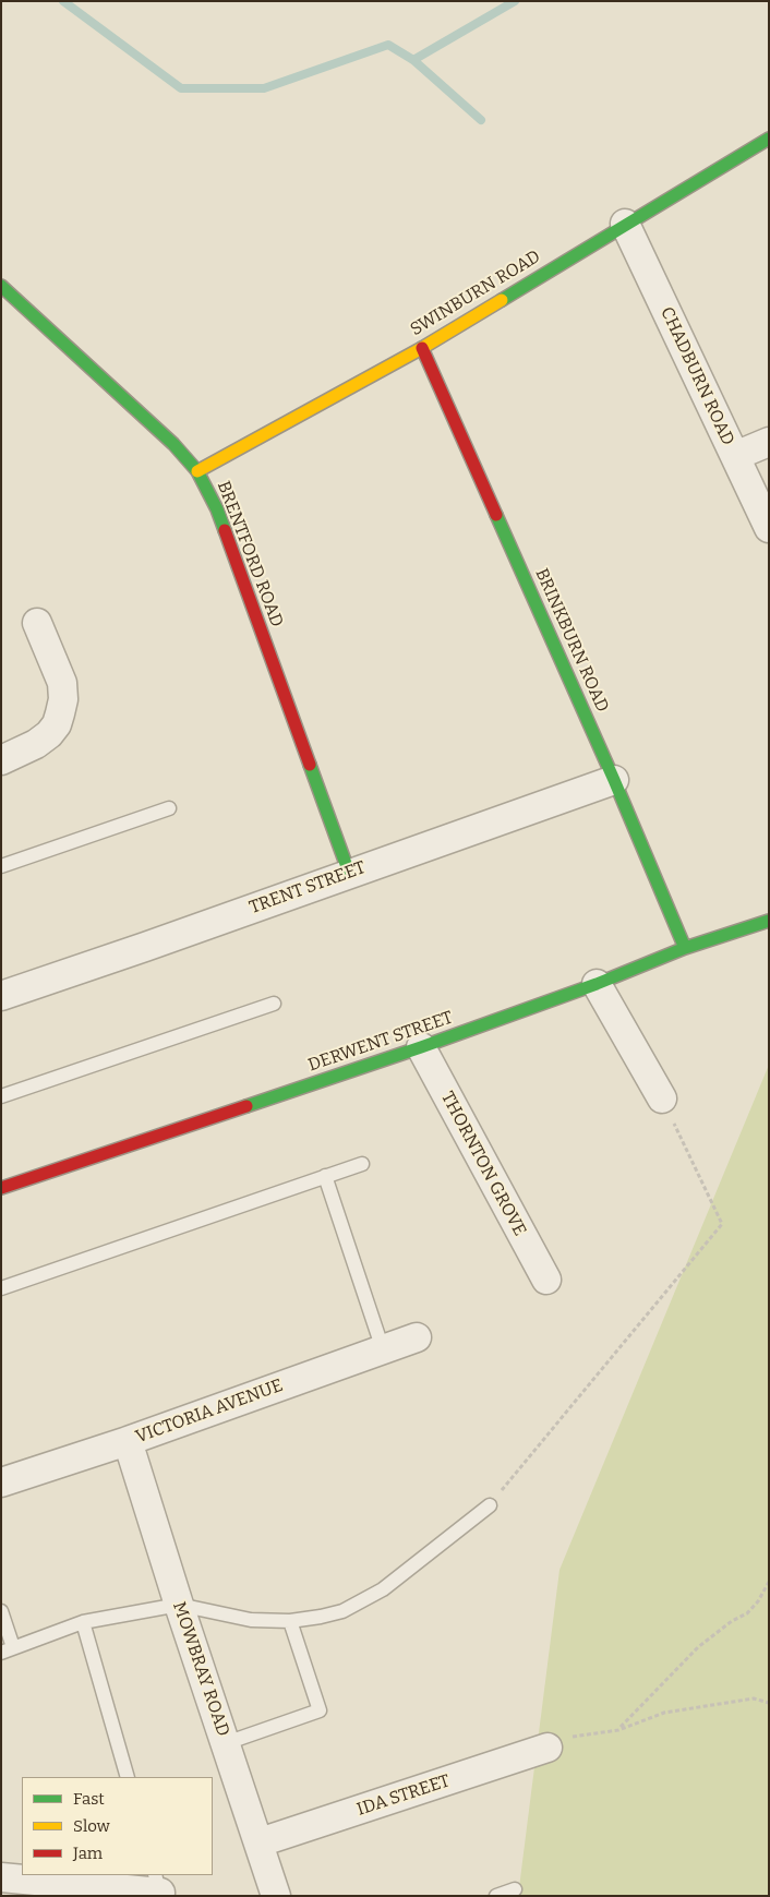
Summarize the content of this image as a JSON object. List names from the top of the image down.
{
  "streets": {
    "street": [
      "SWINBURN ROAD",
      "CHADBURN ROAD",
      "BRENTFORD ROAD",
      "BRINKBURN ROAD",
      "TRENT STREET",
      "DERWENT STREET",
      "THORNTON GROVE",
      "VICTORIA AVENUE",
      "MOWBRAY ROAD",
      "IDA STREET"
    ]
  },
  "crossings": [
    ["SWINBURN ROAD", "CHADBURN ROAD"],
    ["SWINBURN ROAD", "BRENTFORD ROAD"],
    ["SWINBURN ROAD", "BRINKBURN ROAD"],
    ["BRENTFORD ROAD", "TRENT STREET"],
    ["BRINKBURN ROAD", "TRENT STREET"],
    ["BRINKBURN ROAD", "DERWENT STREET"],
    ["DERWENT STREET", "THORNTON GROVE"],
    ["VICTORIA AVENUE", "MOWBRAY ROAD"],
    ["MOWBRAY ROAD", "IDA STREET"]
  ],
  "legend": ["Fast", "Slow", "Jam"]
}
